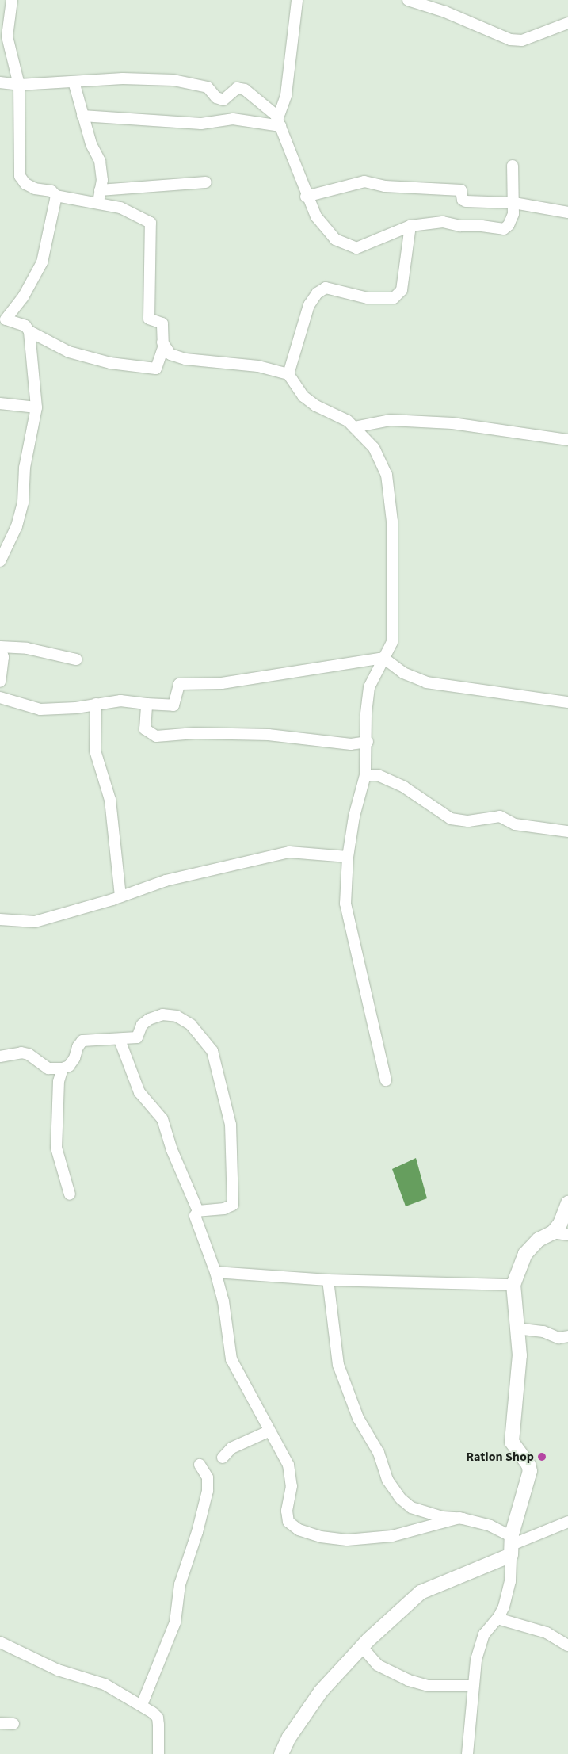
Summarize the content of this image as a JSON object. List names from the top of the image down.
{
  "places": ["Ration Shop"]
}
